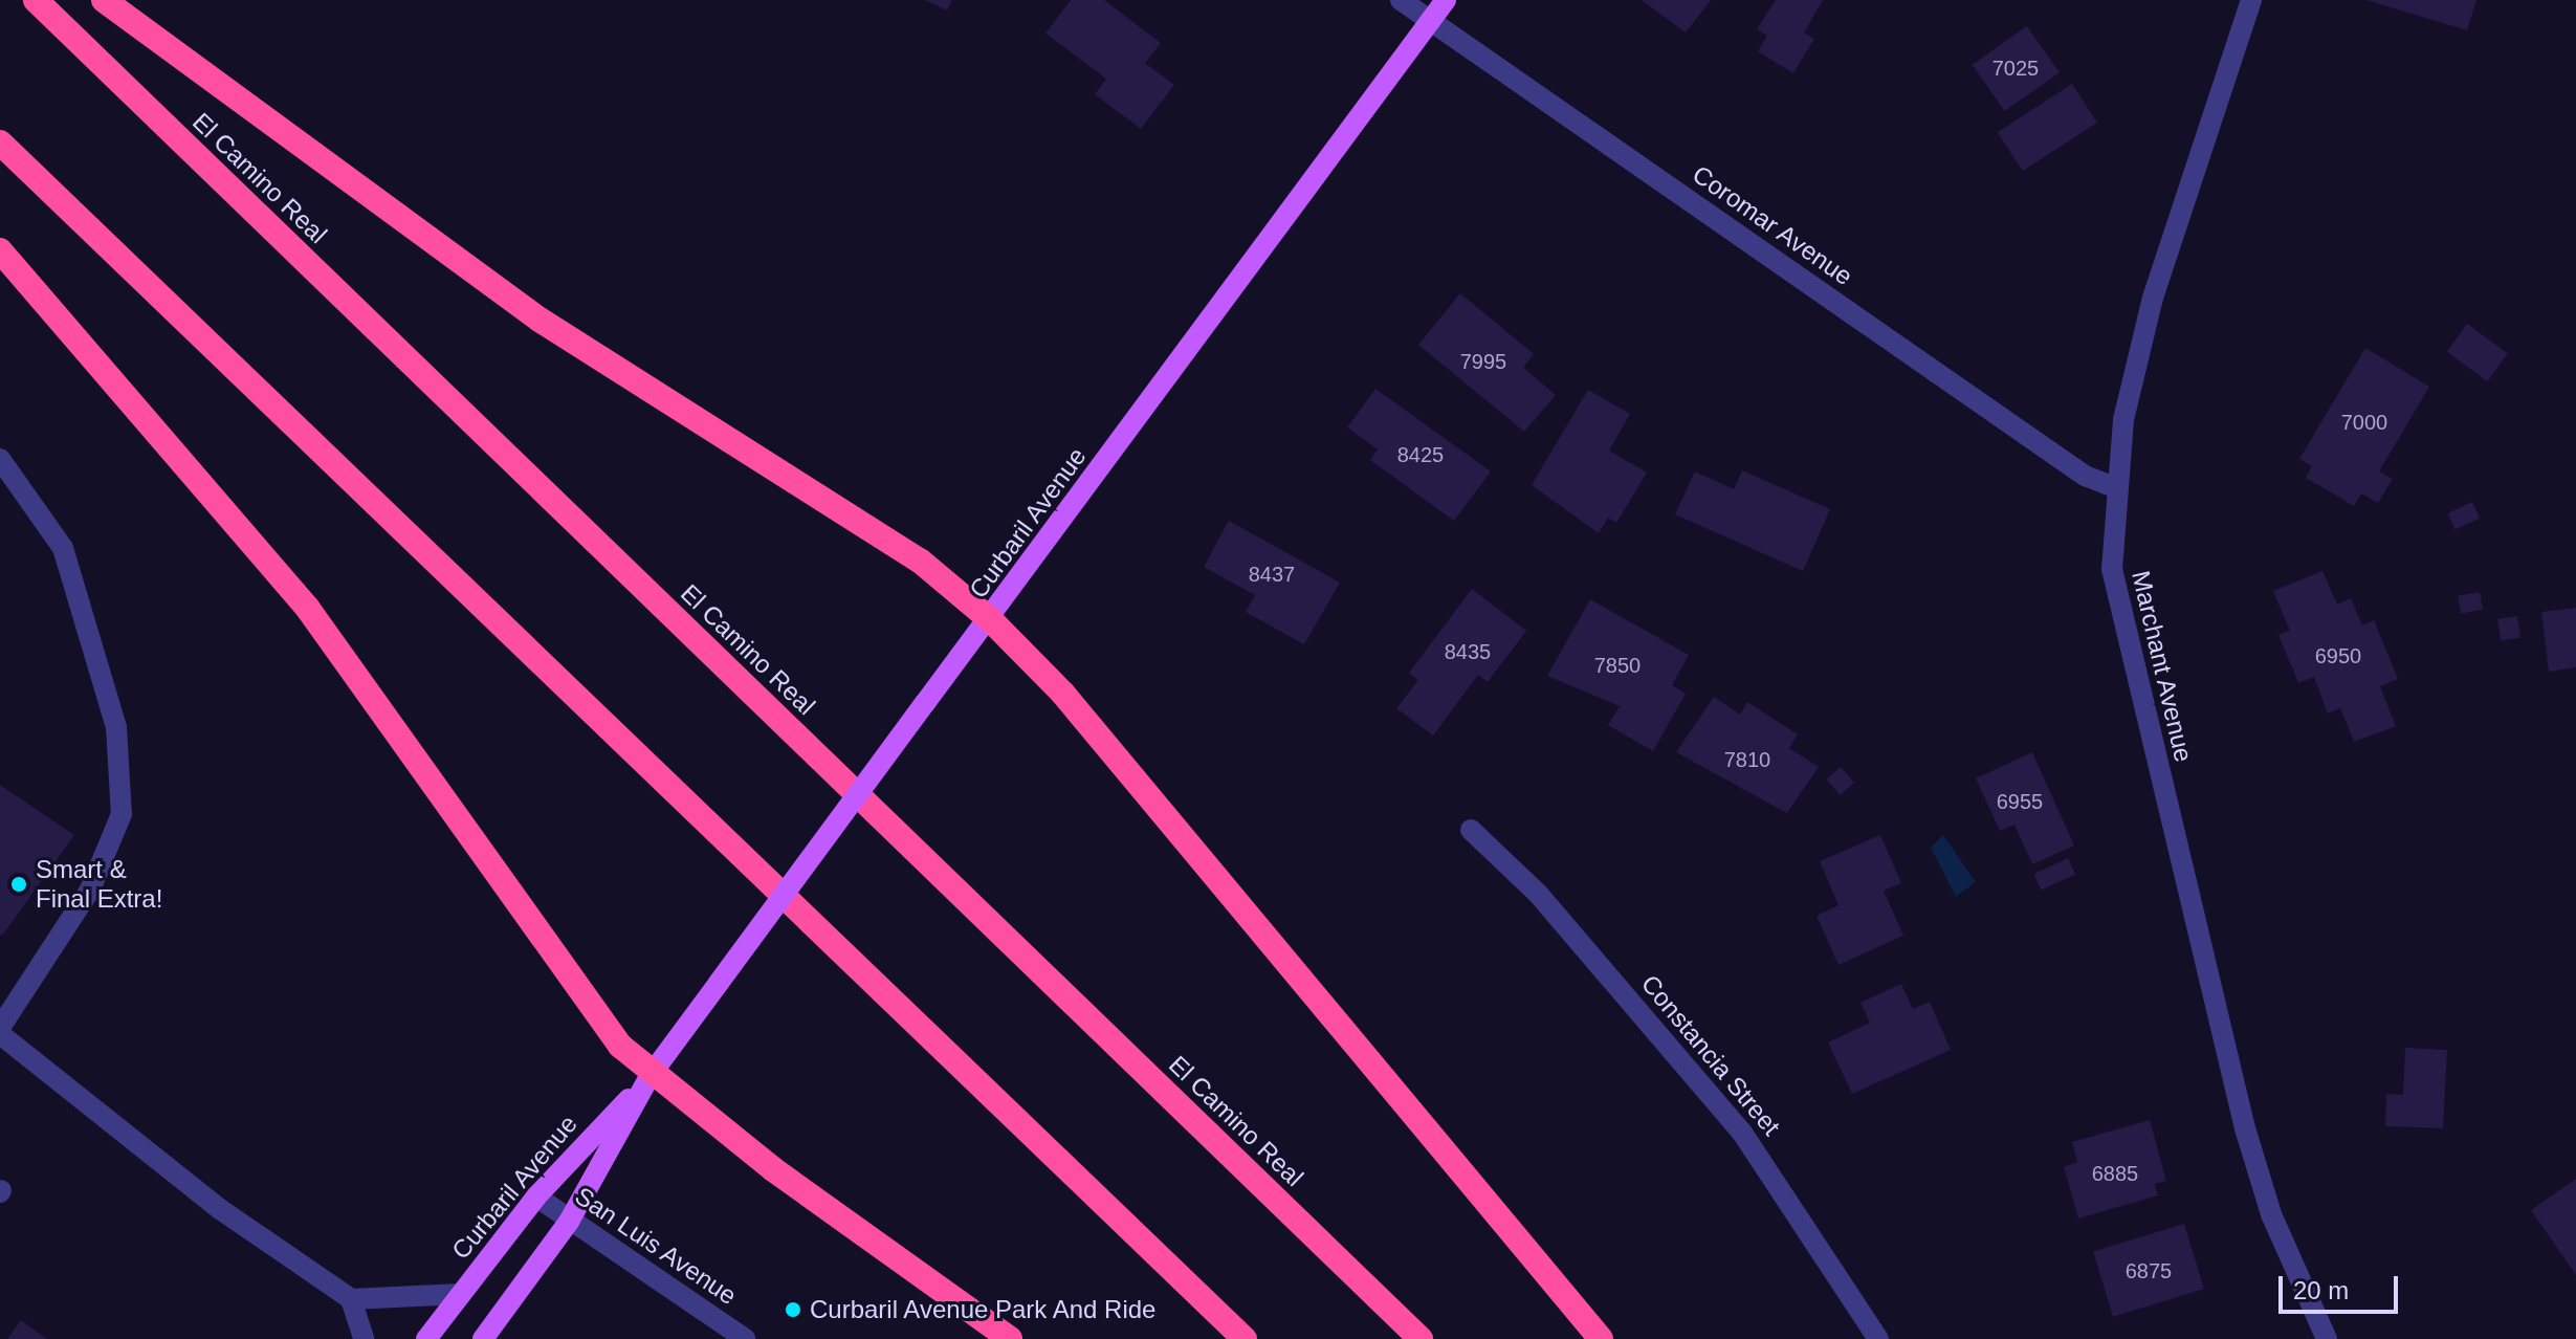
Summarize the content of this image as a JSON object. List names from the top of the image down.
{
  "streets": {
    "highway": ["El Camino Real"],
    "main road": ["Curbaril Avenue"],
    "street": [
      "Coromar Avenue",
      "Marchant Avenue",
      "Constancia Street",
      "San Luis Avenue"
    ]
  },
  "crossings": [
    ["Coromar Avenue", "Curbaril Avenue"],
    ["Coromar Avenue", "Marchant Avenue"],
    ["Curbaril Avenue", "San Luis Avenue"]
  ],
  "places": ["Smart & Final Extra!", "Curbaril Avenue Park And Ride"],
  "house_numbers": [
    "7025",
    "7995",
    "7000",
    "8425",
    "8437",
    "8435",
    "6950",
    "7850",
    "7810",
    "6955",
    "6885",
    "6875"
  ],
  "scale_bar": "20 m"
}
